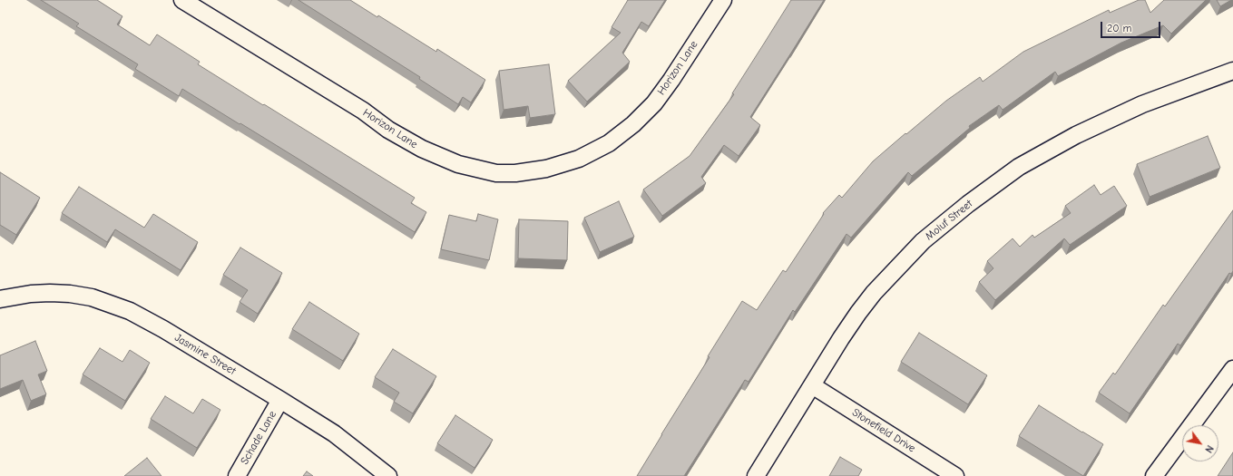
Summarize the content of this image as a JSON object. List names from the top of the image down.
{
  "streets": {
    "street": [
      "Horizon Lane",
      "Moluf Street",
      "Jasmine Street",
      "Stonefield Drive",
      "Schade Lane"
    ]
  },
  "crossings": [
    ["Moluf Street", "Stonefield Drive"],
    ["Jasmine Street", "Schade Lane"]
  ],
  "scale_bar": "20 m",
  "north": "bottom right"
}
